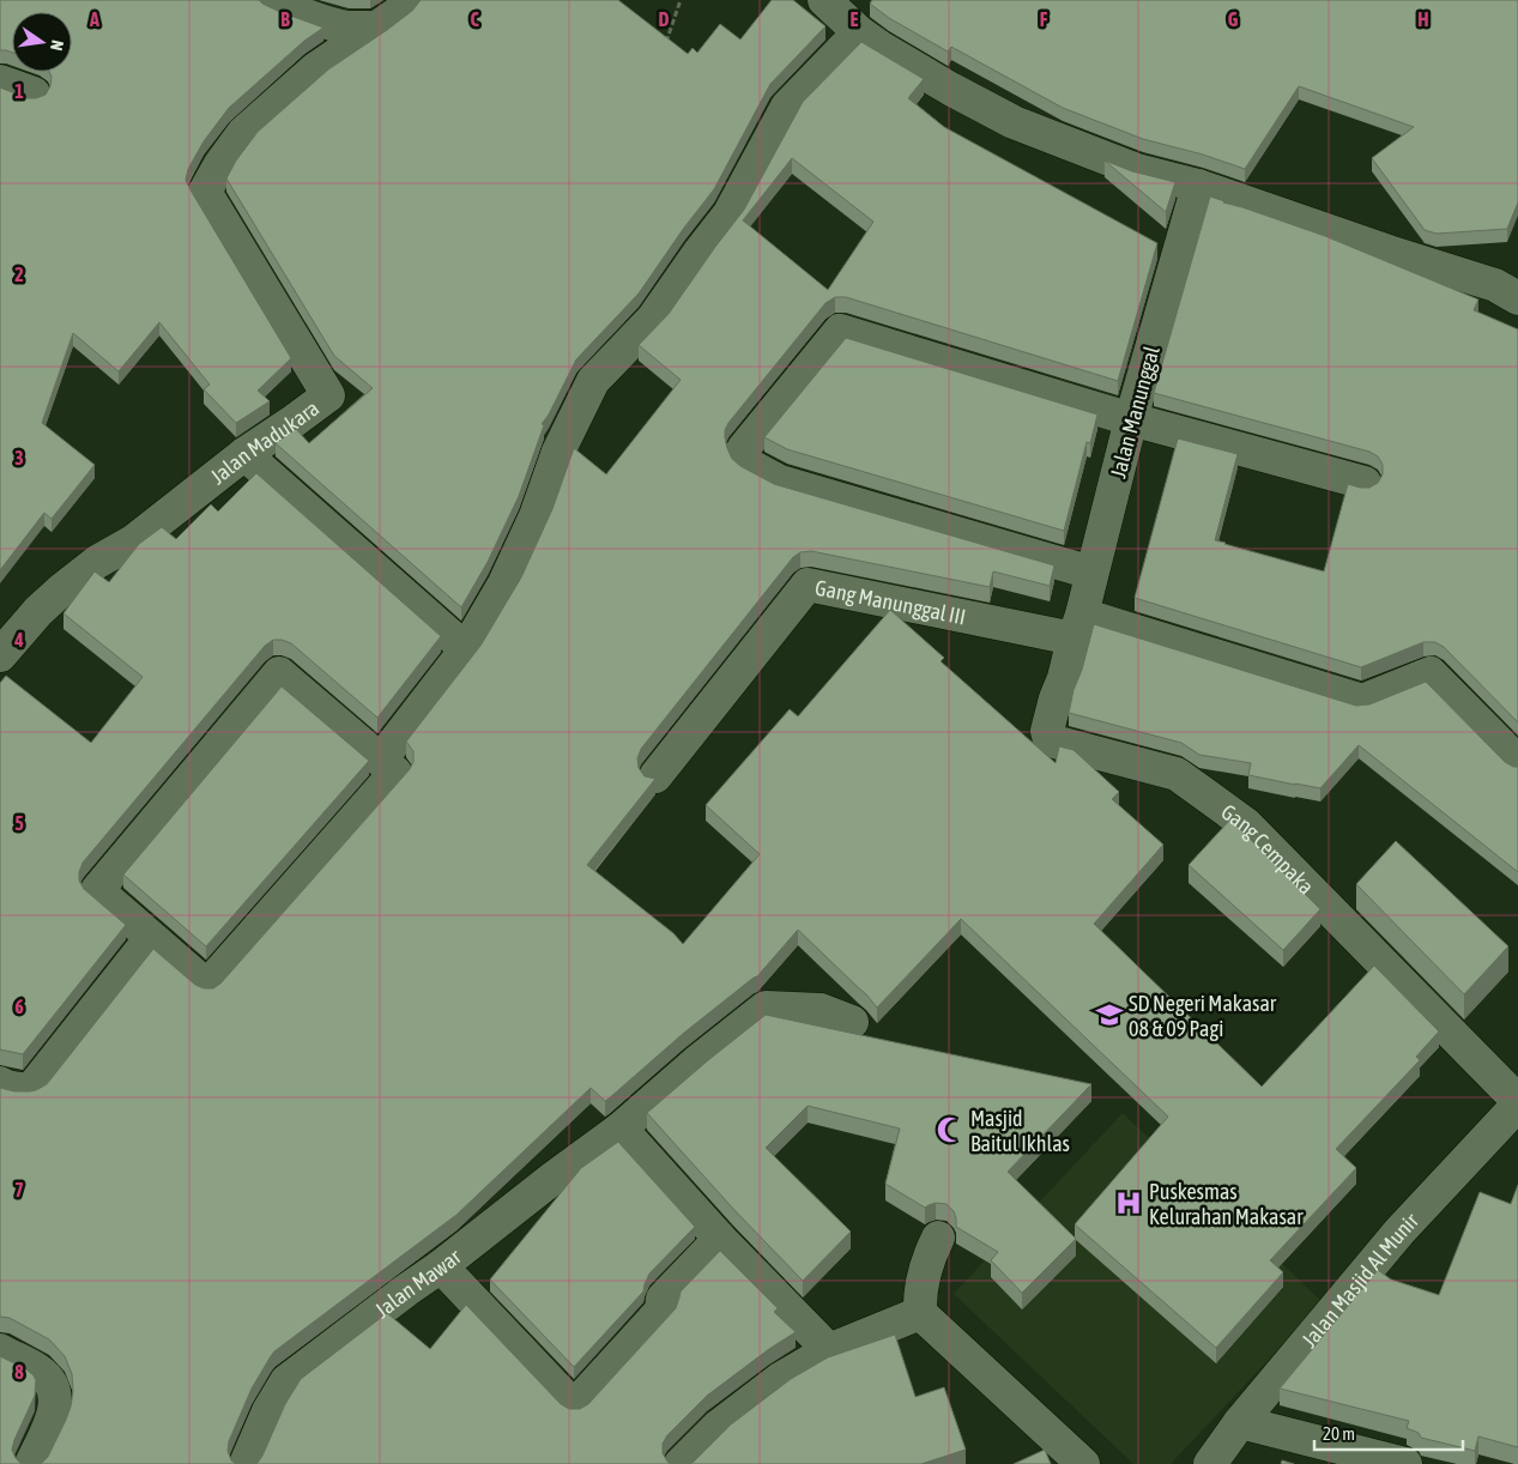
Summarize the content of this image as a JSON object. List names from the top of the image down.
{
  "streets": {
    "street": [
      "Jalan Manunggal",
      "Jalan Madukara",
      "Gang Manunggal III",
      "Gang Cempaka",
      "Jalan Masjid Al Munir",
      "Jalan Mawar"
    ]
  },
  "crossings": [
    ["Jalan Manunggal", "Gang Manunggal III"],
    ["Jalan Manunggal", "Gang Cempaka"],
    ["Gang Manunggal III", "Gang Cempaka"],
    ["Gang Cempaka", "Jalan Masjid Al Munir"]
  ],
  "places": {
    "school or university": ["SD Negeri Makasar 08 & 09 Pagi"],
    "mosque": ["Masjid Baitul Ikhlas"],
    "hospital": ["Puskesmas Kelurahan Makasar"]
  },
  "scale_bar": "20 m",
  "north": "right",
  "grid": {
    "columns": [
      "A",
      "B",
      "C",
      "D",
      "E",
      "F",
      "G",
      "H"
    ],
    "rows": [
      "1",
      "2",
      "3",
      "4",
      "5",
      "6",
      "7",
      "8"
    ]
  }
}
